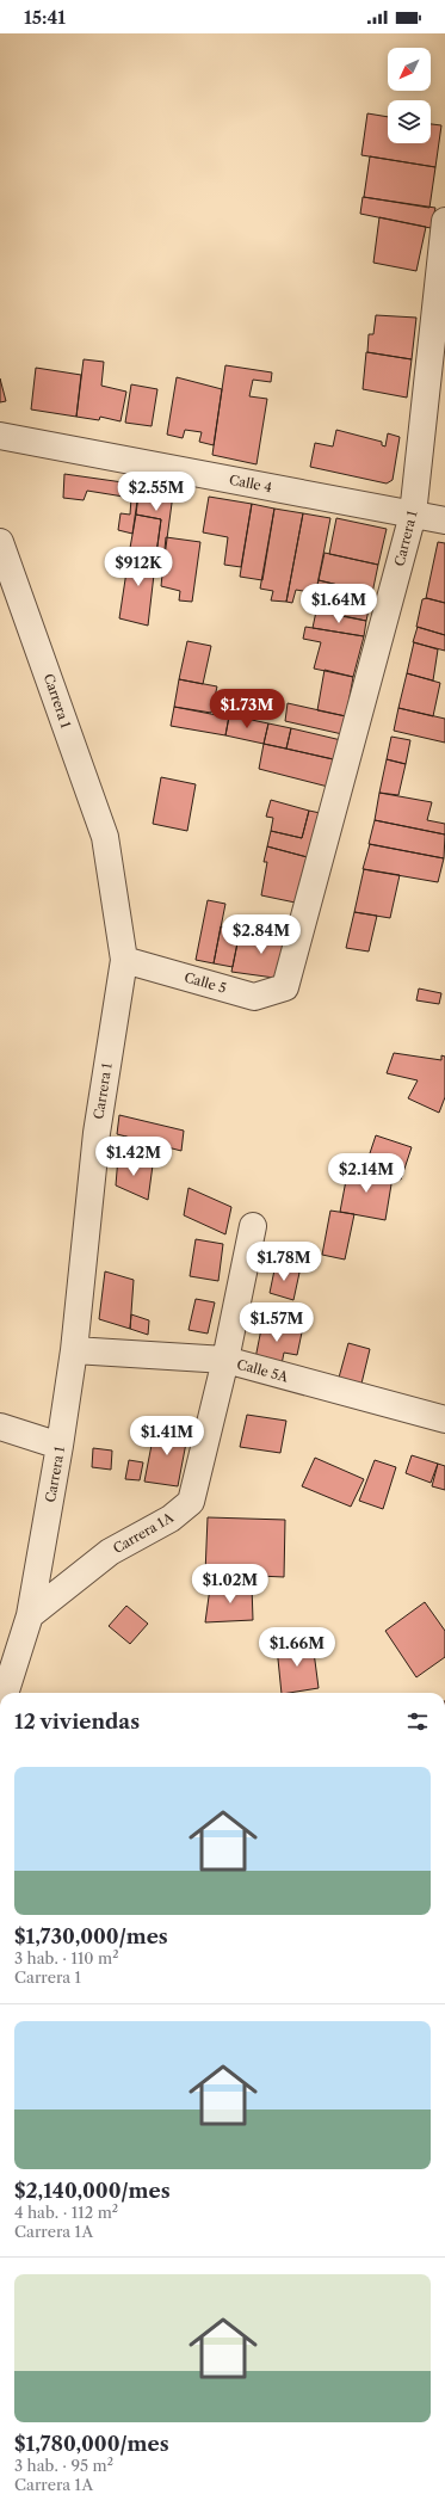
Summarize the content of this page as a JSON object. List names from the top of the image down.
{
  "streets": {
    "street": [
      "Calle 4",
      "Carrera 1",
      "Calle 5",
      "Calle 5A",
      "Carrera 1A"
    ]
  },
  "crossings": [
    ["Calle 4", "Carrera 1"],
    ["Carrera 1", "Calle 5"],
    ["Carrera 1", "Calle 5A"],
    ["Carrera 1", "Carrera 1A"],
    ["Calle 5A", "Carrera 1A"]
  ],
  "north": "bottom left",
  "page": {
    "status": "15:41",
    "price": [
      "$2.55M",
      "$912K",
      "$1.64M",
      "$1.73M",
      "$2.84M",
      "$1.42M",
      "$2.14M",
      "$1.78M",
      "$1.57M",
      "$1.41M",
      "$1.02M",
      "$1.66M"
    ],
    "heading": "12 viviendas",
    "list": [
      {
        "name": "$1,730,000/mes",
        "note": "3 hab. · 110 m² · Carrera 1"
      },
      {
        "name": "$2,140,000/mes",
        "note": "4 hab. · 112 m² · Carrera 1A"
      },
      {
        "name": "$1,780,000/mes",
        "note": "3 hab. · 95 m² · Carrera 1A"
      }
    ]
  }
}
